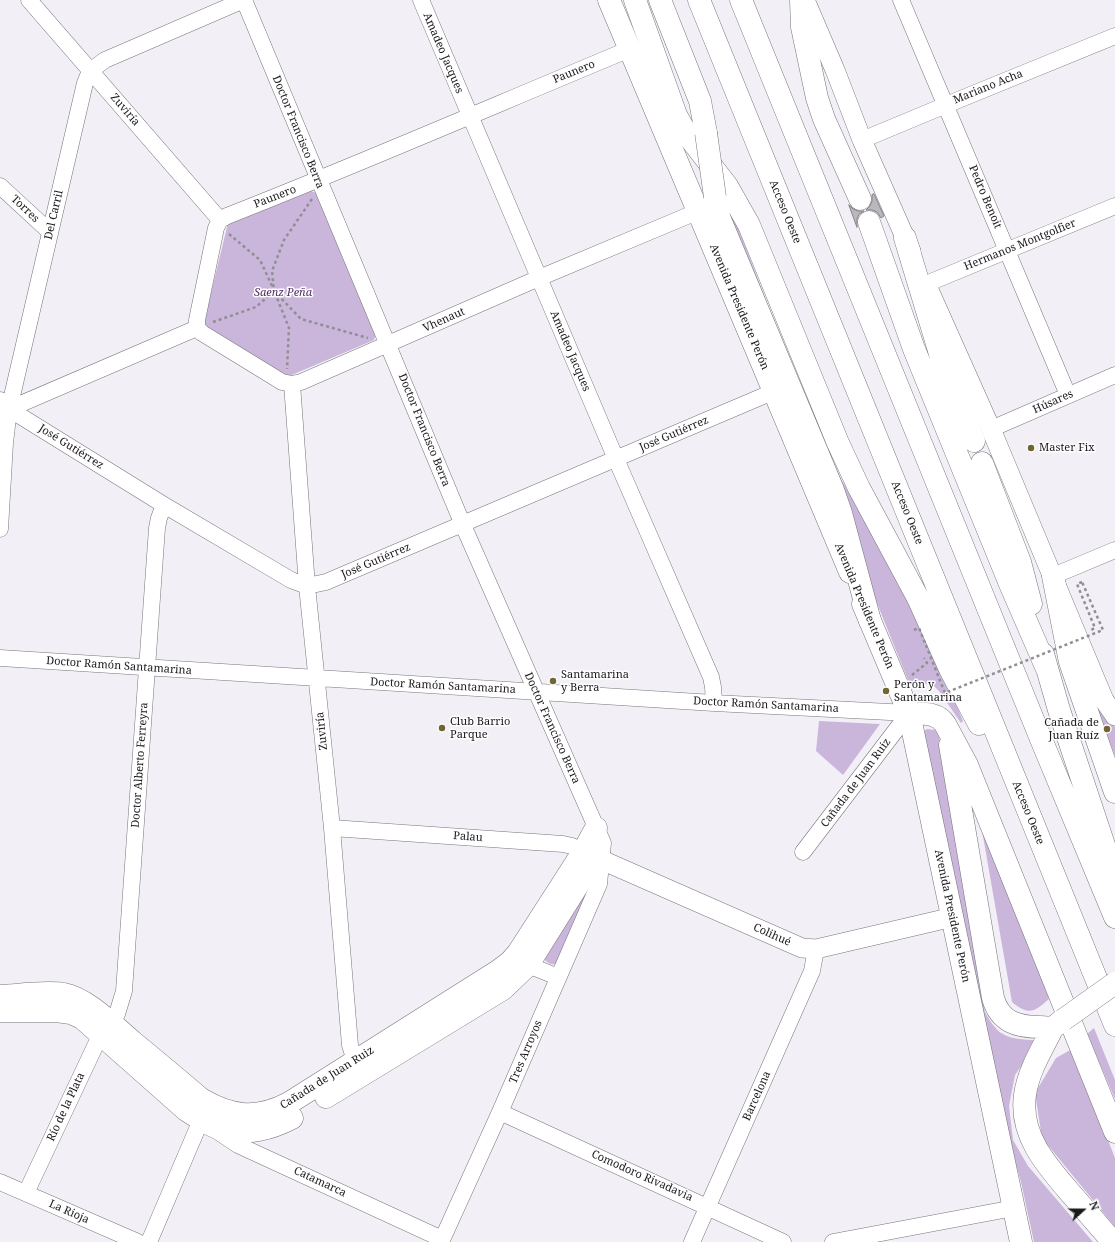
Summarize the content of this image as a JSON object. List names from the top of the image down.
{
  "streets": {
    "main road": ["Acceso Oeste", "Avenida Presidente Perón", "Cañada de Juan Ruiz"],
    "street": [
      "Amadeo Jacques",
      "Paunero",
      "Mariano Acha",
      "Zuviría",
      "Doctor Francisco Berra",
      "Pedro Benoit",
      "Torres",
      "Del Carril",
      "Hermanos Montgolfier",
      "Vhenaut",
      "Húsares",
      "José Gutiérrez",
      "Doctor Ramón Santamarina",
      "Doctor Alberto Ferreyra",
      "Palau",
      "Colihué",
      "Tres Arroyos",
      "Barcelona",
      "Río de la Plata",
      "Comodoro Rivadavia",
      "Catamarca",
      "La Rioja"
    ]
  },
  "crossings": [
    ["Amadeo Jacques", "Paunero"],
    ["Amadeo Jacques", "Vhenaut"],
    ["Amadeo Jacques", "José Gutiérrez"],
    ["Amadeo Jacques", "Doctor Ramón Santamarina"],
    ["Paunero", "Zuviría"],
    ["Paunero", "Doctor Francisco Berra"],
    ["Paunero", "Avenida Presidente Perón"],
    ["Mariano Acha", "Pedro Benoit"],
    ["Zuviría", "Del Carril"],
    ["Zuviría", "Vhenaut"],
    ["Zuviría", "José Gutiérrez"],
    ["Zuviría", "Doctor Ramón Santamarina"],
    ["Zuviría", "Cañada de Juan Ruiz"],
    ["Zuviría", "Palau"],
    ["Doctor Francisco Berra", "Vhenaut"],
    ["Doctor Francisco Berra", "José Gutiérrez"],
    ["Doctor Francisco Berra", "Doctor Ramón Santamarina"],
    ["Doctor Francisco Berra", "Cañada de Juan Ruiz"],
    ["Pedro Benoit", "Hermanos Montgolfier"],
    ["Pedro Benoit", "Húsares"],
    ["Torres", "Del Carril"],
    ["Del Carril", "José Gutiérrez"],
    ["Avenida Presidente Perón", "Vhenaut"],
    ["Avenida Presidente Perón", "José Gutiérrez"],
    ["Avenida Presidente Perón", "Doctor Ramón Santamarina"],
    ["Avenida Presidente Perón", "Cañada de Juan Ruiz"],
    ["Avenida Presidente Perón", "Colihué"],
    ["José Gutiérrez", "Doctor Alberto Ferreyra"],
    ["Doctor Ramón Santamarina", "Doctor Alberto Ferreyra"],
    ["Doctor Ramón Santamarina", "Cañada de Juan Ruiz"],
    ["Doctor Alberto Ferreyra", "Cañada de Juan Ruiz"],
    ["Doctor Alberto Ferreyra", "Río de la Plata"],
    ["Cañada de Juan Ruiz", "Palau"],
    ["Cañada de Juan Ruiz", "Colihué"],
    ["Cañada de Juan Ruiz", "Tres Arroyos"],
    ["Cañada de Juan Ruiz", "Río de la Plata"],
    ["Cañada de Juan Ruiz", "Catamarca"],
    ["Palau", "Colihué"],
    ["Palau", "Tres Arroyos"],
    ["Colihué", "Tres Arroyos"],
    ["Colihué", "Barcelona"],
    ["Tres Arroyos", "Comodoro Rivadavia"],
    ["Tres Arroyos", "Catamarca"],
    ["Barcelona", "Comodoro Rivadavia"],
    ["Río de la Plata", "La Rioja"]
  ],
  "parks": ["Saenz Peña"],
  "places": [
    "Master Fix",
    "Santamarina y Berra",
    "Perón y Santamarina",
    "Club Barrio Parque",
    "Cañada de Juan Ruíz"
  ],
  "north": "right"
}
